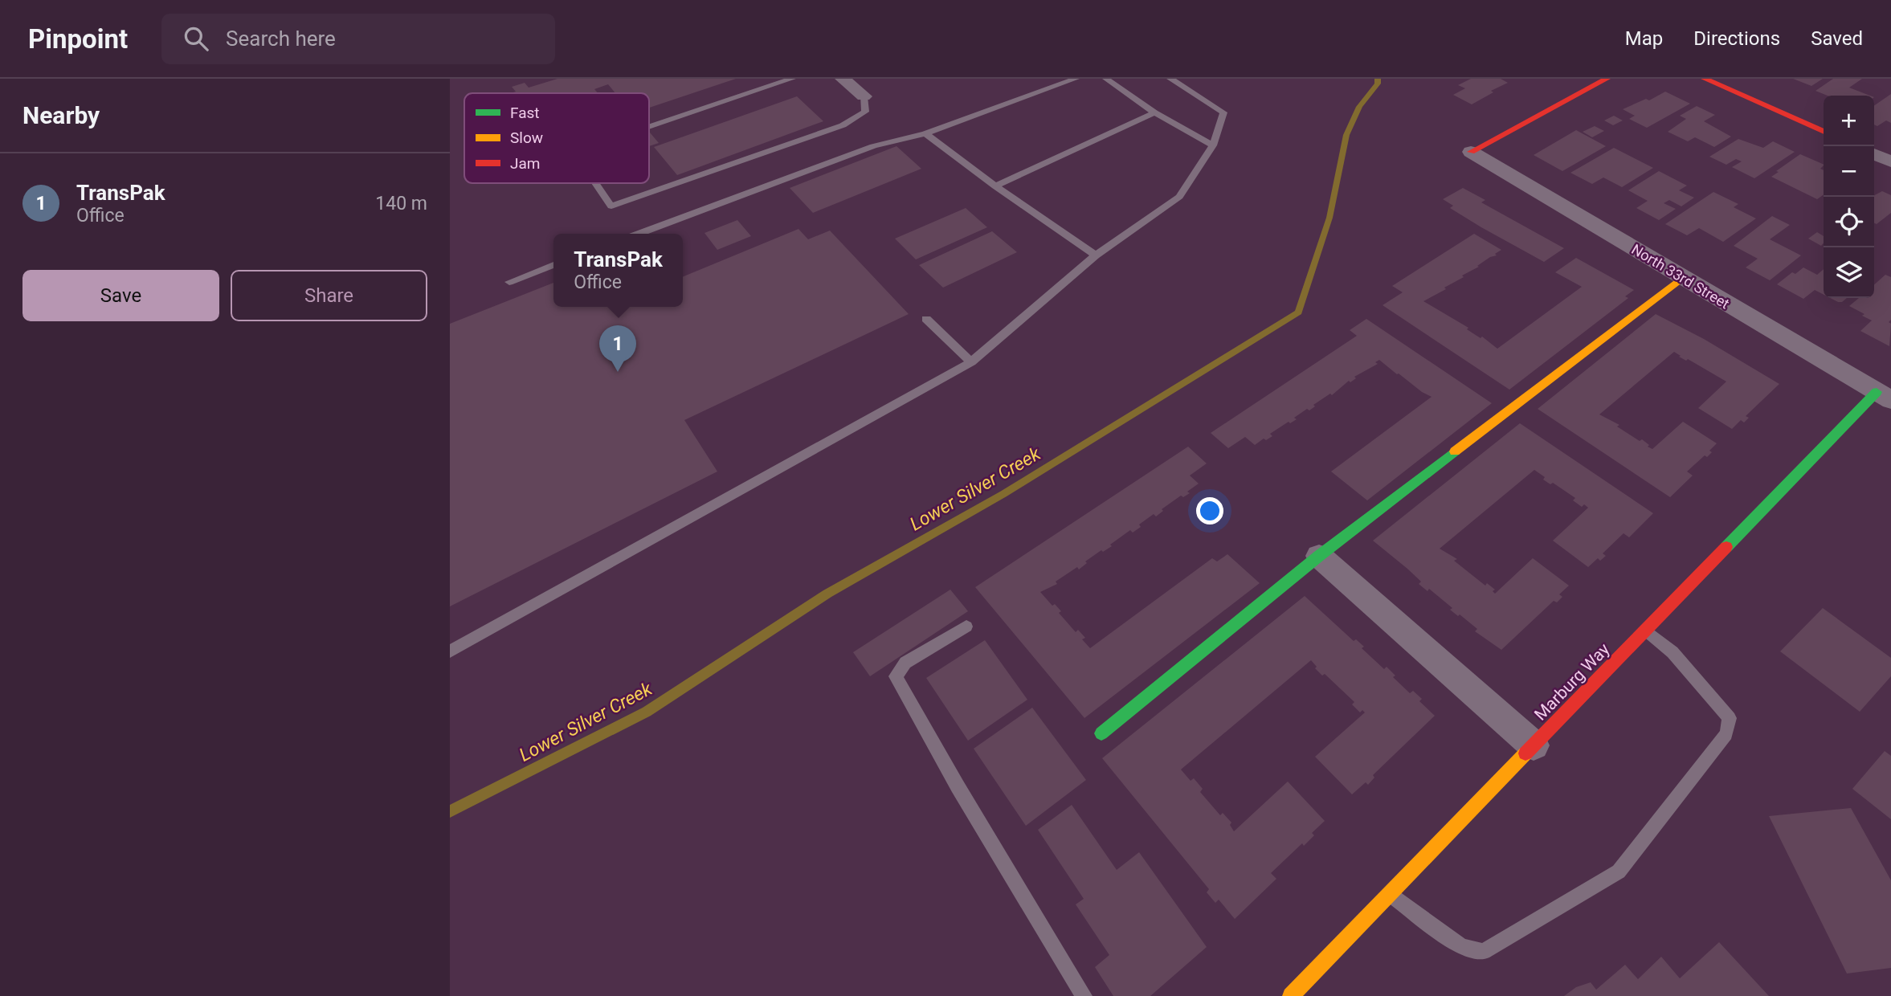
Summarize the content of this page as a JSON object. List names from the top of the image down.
{
  "streets": {
    "street": ["North 33rd Street", "Marburg Way"]
  },
  "crossings": [
    ["North 33rd Street", "Marburg Way"]
  ],
  "water": ["Lower Silver Creek"],
  "legend": ["Fast", "Slow", "Jam"],
  "page": {
    "header": "Pinpoint",
    "search": "Search here",
    "nav": ["Map", "Directions", "Saved"],
    "heading": "Nearby",
    "map_buttons": ["+", "−"],
    "list": [
      {
        "mark": "1",
        "name": "TransPak",
        "note": "Office",
        "value": "140 m"
      }
    ],
    "popup": ["TransPak", "Office"],
    "buttons": ["Save", "Share"],
    "pins": "1"
  }
}
